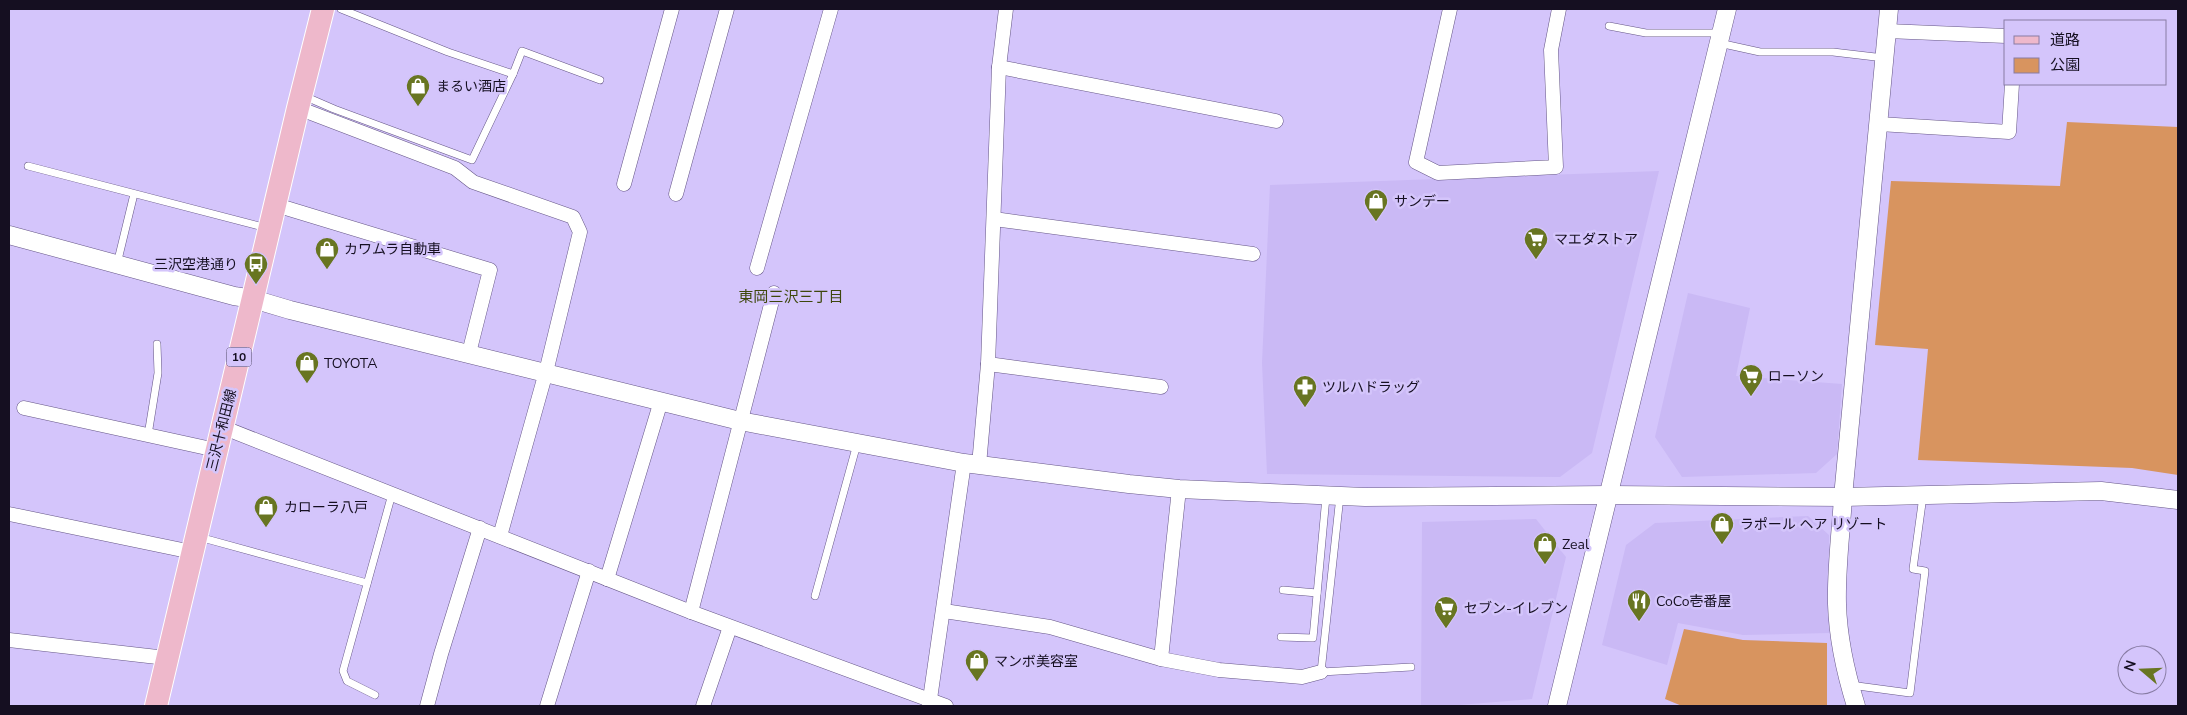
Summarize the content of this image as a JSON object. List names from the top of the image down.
{
  "streets": {
    "main road": ["10", "三沢十和田線"]
  },
  "districts": ["東岡三沢三丁目"],
  "places": {
    "shop": [
      "まるい酒店",
      "サンデー",
      "カワムラ自動車",
      "TOYOTA",
      "カローラ八戸",
      "ラポール ヘア リゾート",
      "Zeal",
      "マンボ美容室"
    ],
    "supermarket": ["マエダストア", "ローソン", "セブン-イレブン"],
    "bus stop": ["三沢空港通り"],
    "pharmacy": ["ツルハドラッグ"],
    "restaurant": ["CoCo壱番屋"]
  },
  "legend": ["道路", "公園"],
  "north": "left"
}
